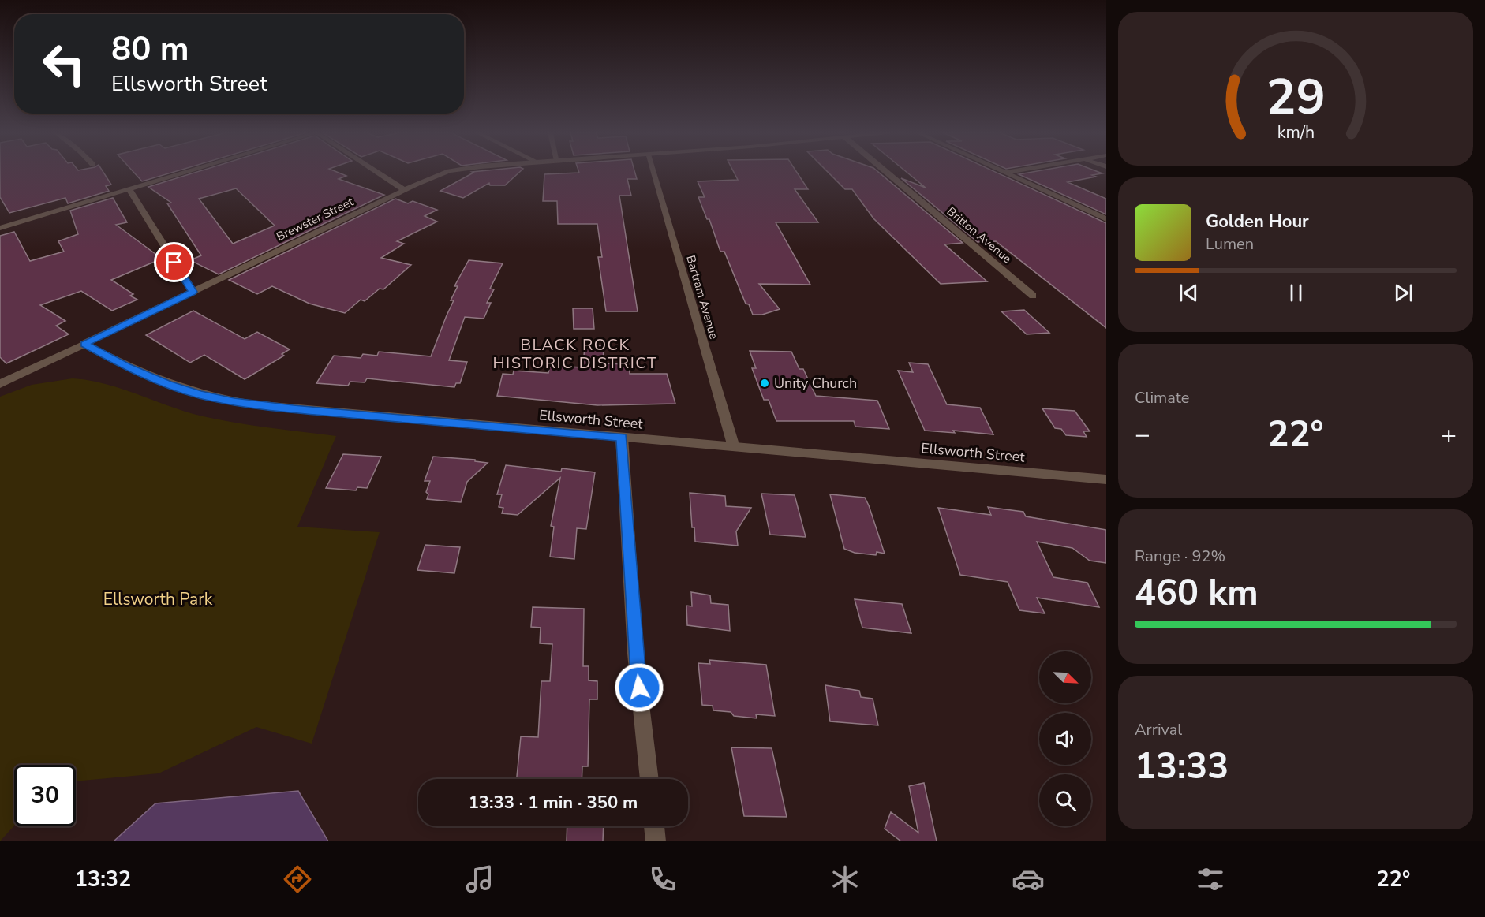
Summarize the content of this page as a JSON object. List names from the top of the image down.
{
  "streets": {
    "street": [
      "Brewster Street",
      "Britton Avenue",
      "Bartram Avenue",
      "Ellsworth Street"
    ]
  },
  "crossings": [
    ["Brewster Street", "Ellsworth Street"],
    ["Bartram Avenue", "Ellsworth Street"]
  ],
  "districts": ["BLACK ROCK HISTORIC DISTRICT"],
  "parks": ["Ellsworth Park"],
  "places": ["Unity Church"],
  "north": "bottom right",
  "page": {
    "turn": ["80 m", "Ellsworth Street"],
    "song": ["Golden Hour", "Lumen"],
    "tile": [
      "Climate",
      ["Range · 92%", "460 km"],
      ["Arrival", "13:33"]
    ],
    "heat": ["−", "22°", "+"],
    "limit": "30",
    "trip": "13:33 · 1 min · 350 m",
    "tabs": ["13:32", "22°"],
    "gauge": ["29", "km/h"]
  }
}
